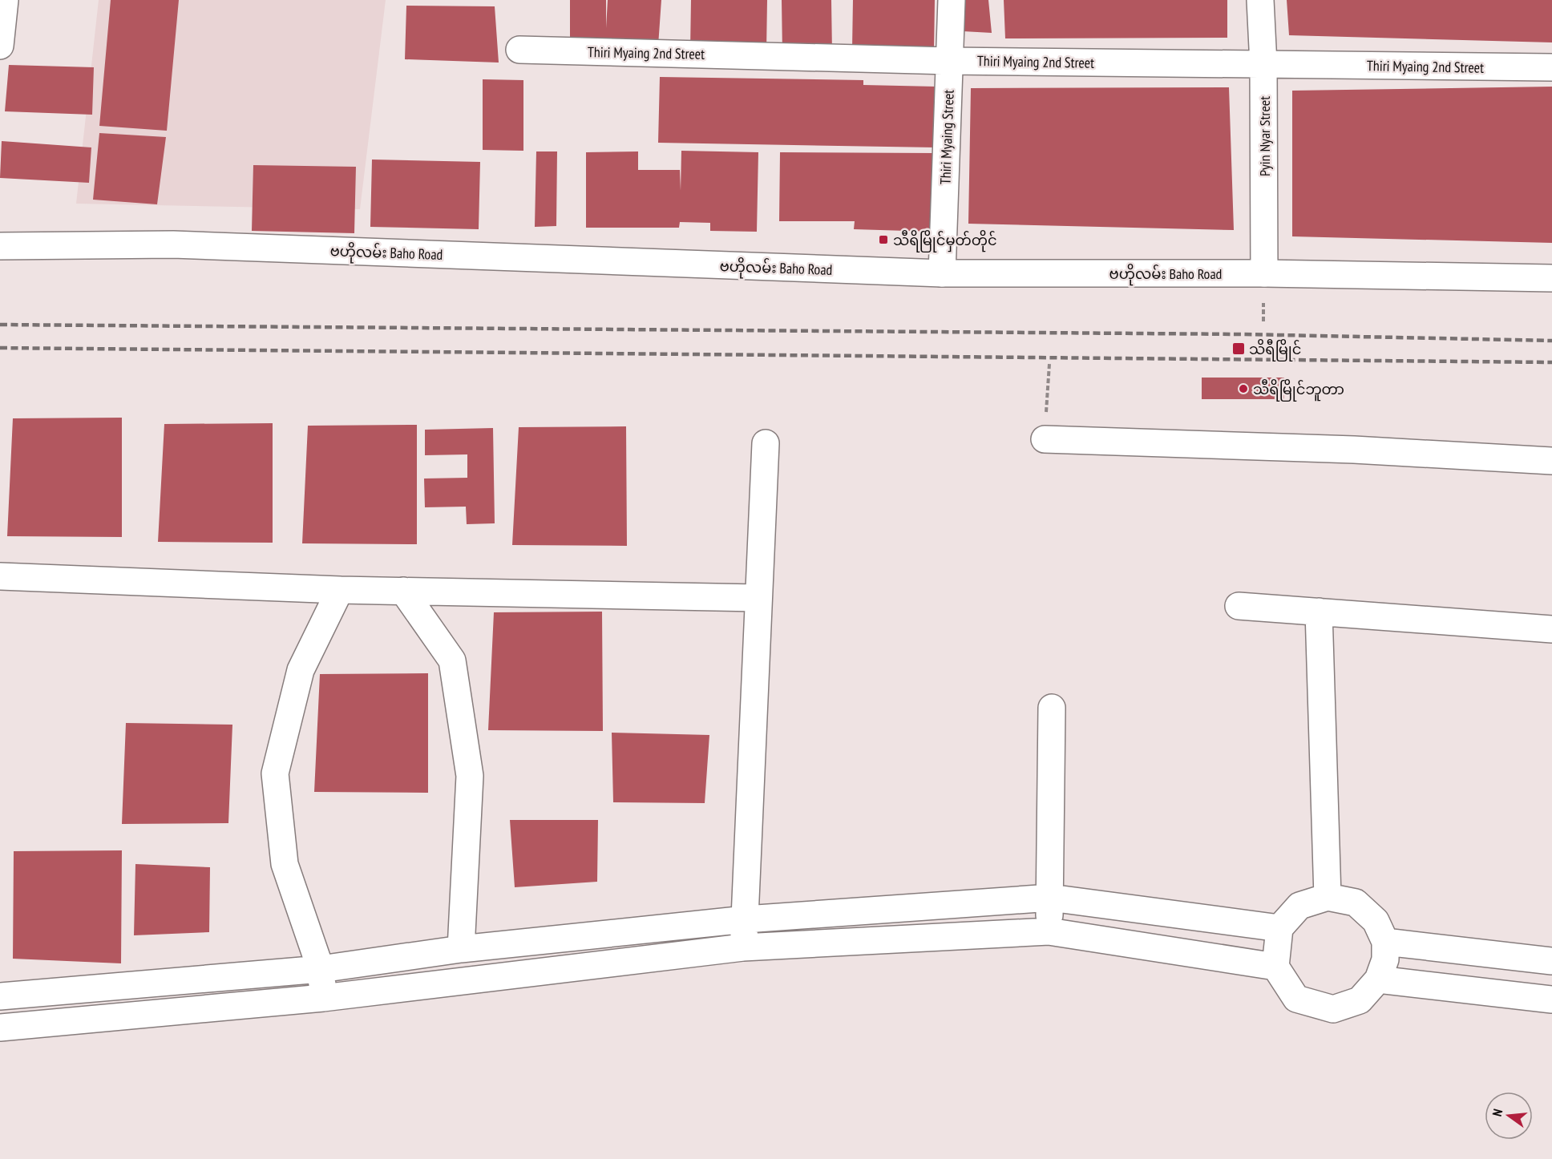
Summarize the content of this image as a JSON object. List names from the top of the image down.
{
  "streets": {
    "street": [
      "Thiri Myaing 2nd Street",
      "Pyin Nyar Street",
      "Thiri Myaing Street",
      "ဗဟိုလမ်း Baho Road"
    ]
  },
  "crossings": [
    ["Thiri Myaing 2nd Street", "Pyin Nyar Street"],
    ["Thiri Myaing 2nd Street", "Thiri Myaing Street"],
    ["Pyin Nyar Street", "ဗဟိုလမ်း Baho Road"],
    ["Thiri Myaing Street", "ဗဟိုလမ်း Baho Road"]
  ],
  "places": {
    "transit": ["သီရိမြိုင်မှတ်တိုင်", "သိရီမြိုင်"],
    "other": ["သီရိမြိုင်ဘူတာ"]
  },
  "north": "left"
}
